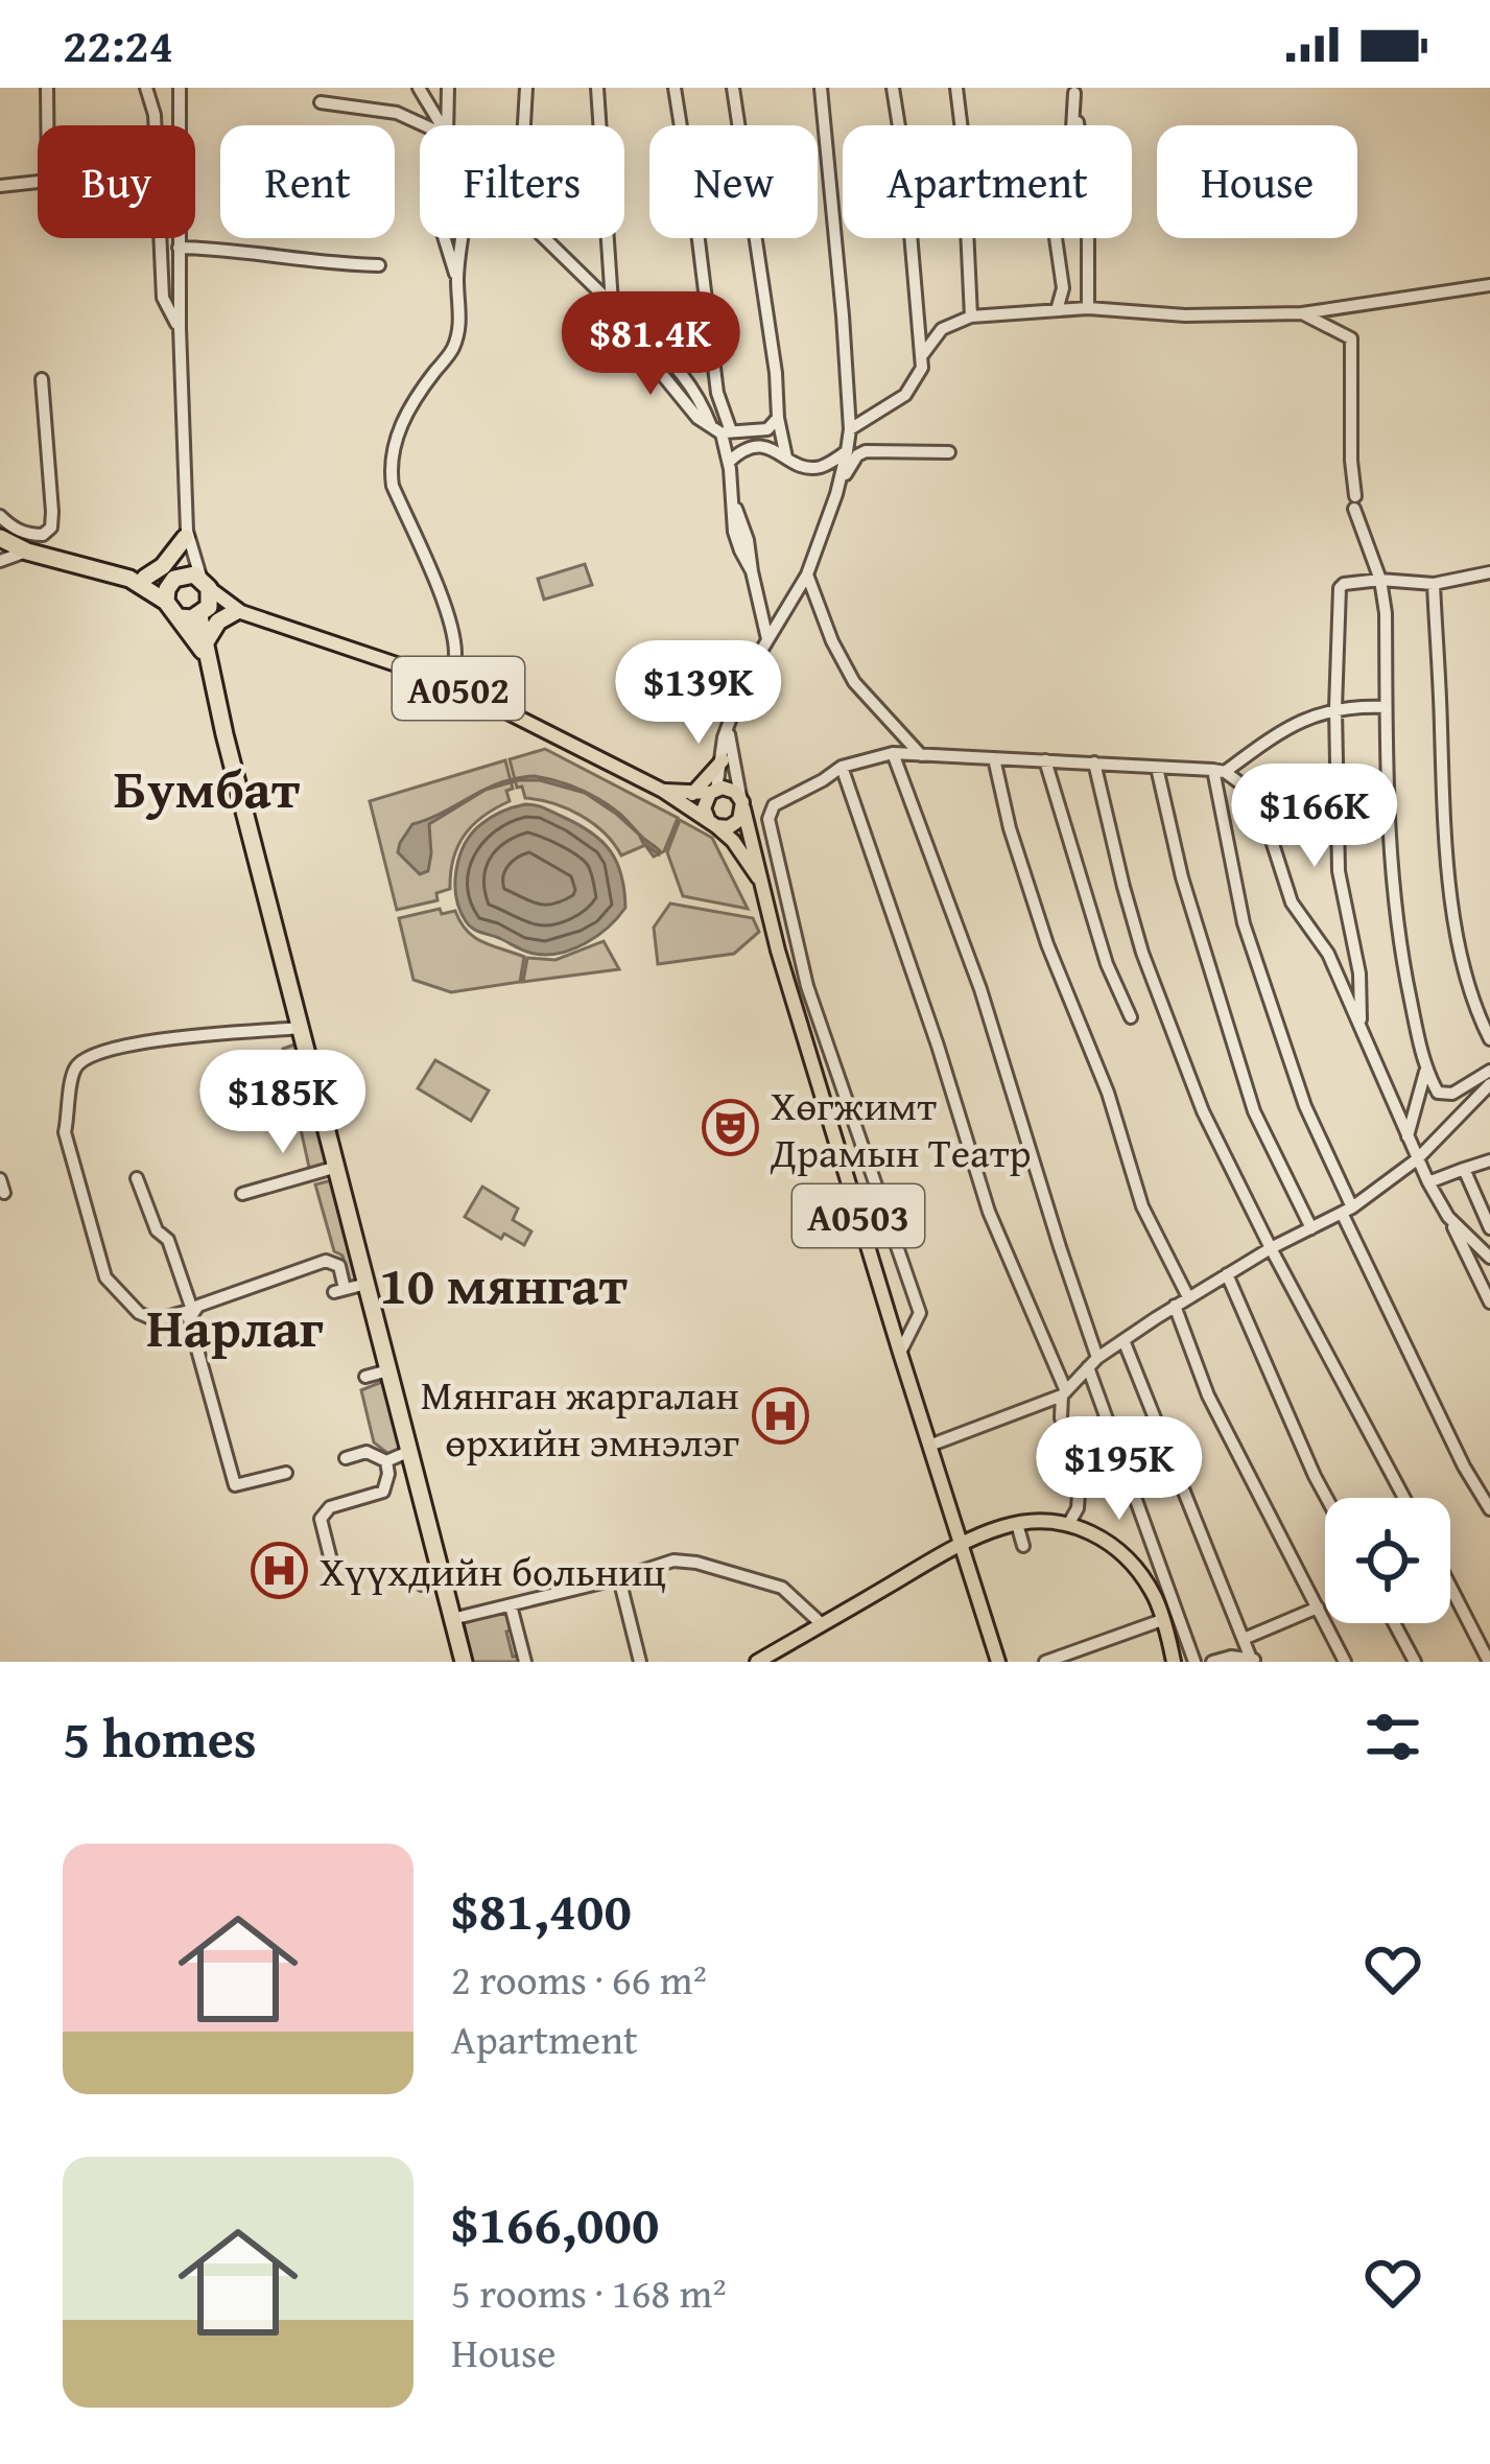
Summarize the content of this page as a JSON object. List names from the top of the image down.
{
  "streets": {
    "highway": ["A0502"],
    "main road": ["A0503"]
  },
  "crossings": [
    ["A0502", "A0503"]
  ],
  "districts": ["Бумбат", "10 мянгат", "Нарлаг"],
  "places": {
    "theatre": ["Хөгжимт Драмын Театр"],
    "hospital": ["Мянган жаргалан өрхийн эмнэлэг", "Хүүхдийн больниц"]
  },
  "page": {
    "status": "22:24",
    "chip": [
      "Buy",
      "Rent",
      "Filters",
      "New",
      "Apartment",
      "House"
    ],
    "price": [
      "$81.4K",
      "$139K",
      "$166K",
      "$185K",
      "$195K"
    ],
    "heading": "5 homes",
    "list": [
      {
        "name": "$81,400",
        "note": "2 rooms · 66 m² · Apartment"
      },
      {
        "name": "$166,000",
        "note": "5 rooms · 168 m² · House"
      }
    ]
  }
}
